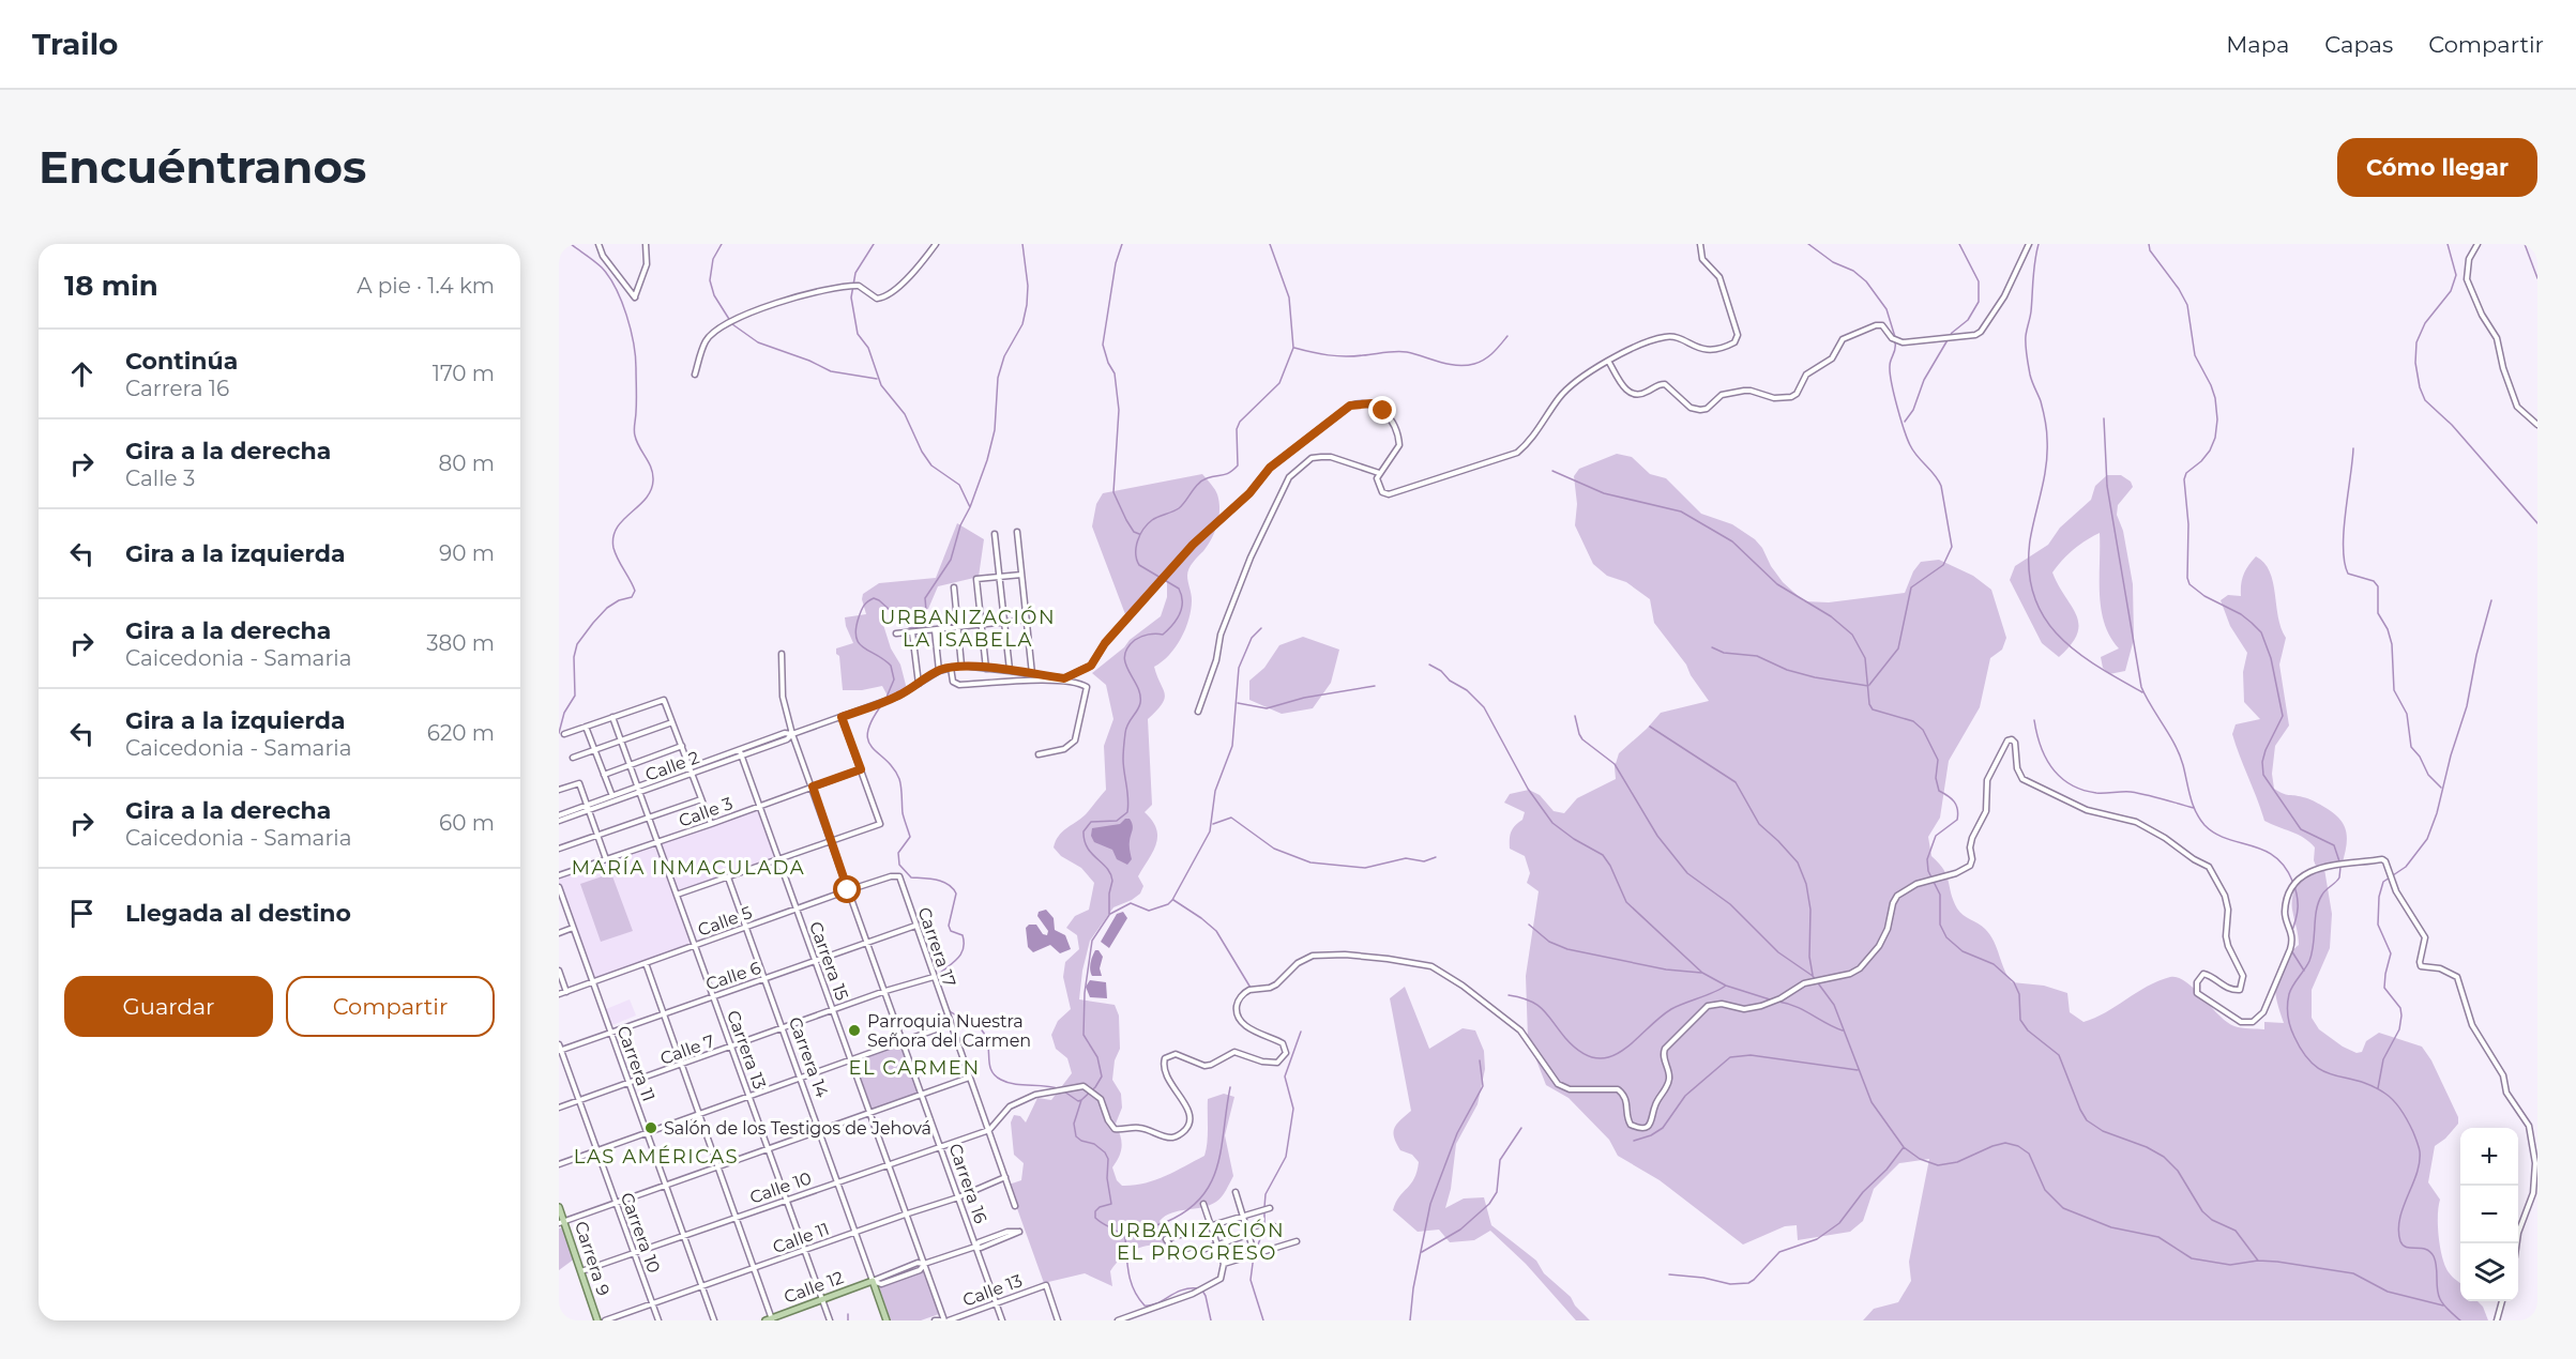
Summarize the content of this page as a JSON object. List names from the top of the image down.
{
  "streets": {
    "main road": ["Carrera 14", "Carrera 9", "Calle 12"],
    "street": [
      "Calle 2",
      "Calle 3",
      "Calle 5",
      "Carrera 17",
      "Carrera 15",
      "Calle 6",
      "Calle 7",
      "Carrera 13",
      "Carrera 11",
      "Carrera 16",
      "Calle 10",
      "Carrera 10",
      "Calle 11",
      "Calle 13"
    ]
  },
  "crossings": [
    ["Calle 2", "Carrera 15"],
    ["Calle 2", "Carrera 13"],
    ["Calle 2", "Carrera 16"],
    ["Calle 3", "Carrera 15"],
    ["Calle 3", "Carrera 13"],
    ["Calle 3", "Carrera 16"],
    ["Calle 5", "Carrera 17"],
    ["Calle 5", "Carrera 15"],
    ["Calle 5", "Carrera 13"],
    ["Calle 5", "Carrera 14"],
    ["Calle 5", "Carrera 11"],
    ["Calle 5", "Carrera 16"],
    ["Carrera 17", "Calle 6"],
    ["Carrera 17", "Calle 7"],
    ["Carrera 17", "Calle 10"],
    ["Carrera 17", "Calle 11"],
    ["Carrera 15", "Calle 6"],
    ["Carrera 15", "Calle 7"],
    ["Carrera 15", "Calle 10"],
    ["Carrera 15", "Calle 11"],
    ["Carrera 15", "Calle 12"],
    ["Calle 6", "Carrera 13"],
    ["Calle 6", "Carrera 14"],
    ["Calle 6", "Carrera 11"],
    ["Calle 6", "Carrera 16"],
    ["Calle 6", "Carrera 10"],
    ["Calle 7", "Carrera 13"],
    ["Calle 7", "Carrera 14"],
    ["Calle 7", "Carrera 11"],
    ["Calle 7", "Carrera 16"],
    ["Calle 7", "Carrera 10"],
    ["Carrera 13", "Calle 10"],
    ["Carrera 13", "Calle 11"],
    ["Carrera 13", "Calle 12"],
    ["Carrera 14", "Calle 10"],
    ["Carrera 14", "Calle 11"],
    ["Carrera 14", "Calle 12"],
    ["Carrera 11", "Calle 10"],
    ["Carrera 11", "Calle 11"],
    ["Carrera 16", "Calle 10"],
    ["Carrera 16", "Calle 11"],
    ["Carrera 16", "Calle 12"],
    ["Carrera 16", "Calle 13"],
    ["Calle 10", "Carrera 10"],
    ["Calle 10", "Carrera 9"],
    ["Carrera 10", "Calle 11"]
  ],
  "districts": [
    "URBANIZACIÓN LA ISABELA",
    "MARÍA INMACULADA",
    "EL CARMEN",
    "LAS AMÉRICAS",
    "URBANIZACIÓN EL PROGRESO"
  ],
  "places": ["Parroquia Nuestra Señora del Carmen", "Salón de los Testigos de Jehová"],
  "page": {
    "header": "Trailo",
    "nav": ["Mapa", "Capas", "Compartir"],
    "buttons": [
      "Cómo llegar",
      ["Guardar", "Compartir"]
    ],
    "title": "Encuéntranos",
    "heading": ["18 min", "A pie · 1.4 km"],
    "list": [
      ["Continúa", "Carrera 16", "170 m"],
      ["Gira a la derecha", "Calle 3", "80 m"],
      ["Gira a la izquierda", "90 m"],
      ["Gira a la derecha", "Caicedonia - Samaria", "380 m"],
      ["Gira a la izquierda", "Caicedonia - Samaria", "620 m"],
      ["Gira a la derecha", "Caicedonia - Samaria", "60 m"],
      "Llegada al destino"
    ],
    "map_buttons": ["+", "−"]
  }
}
